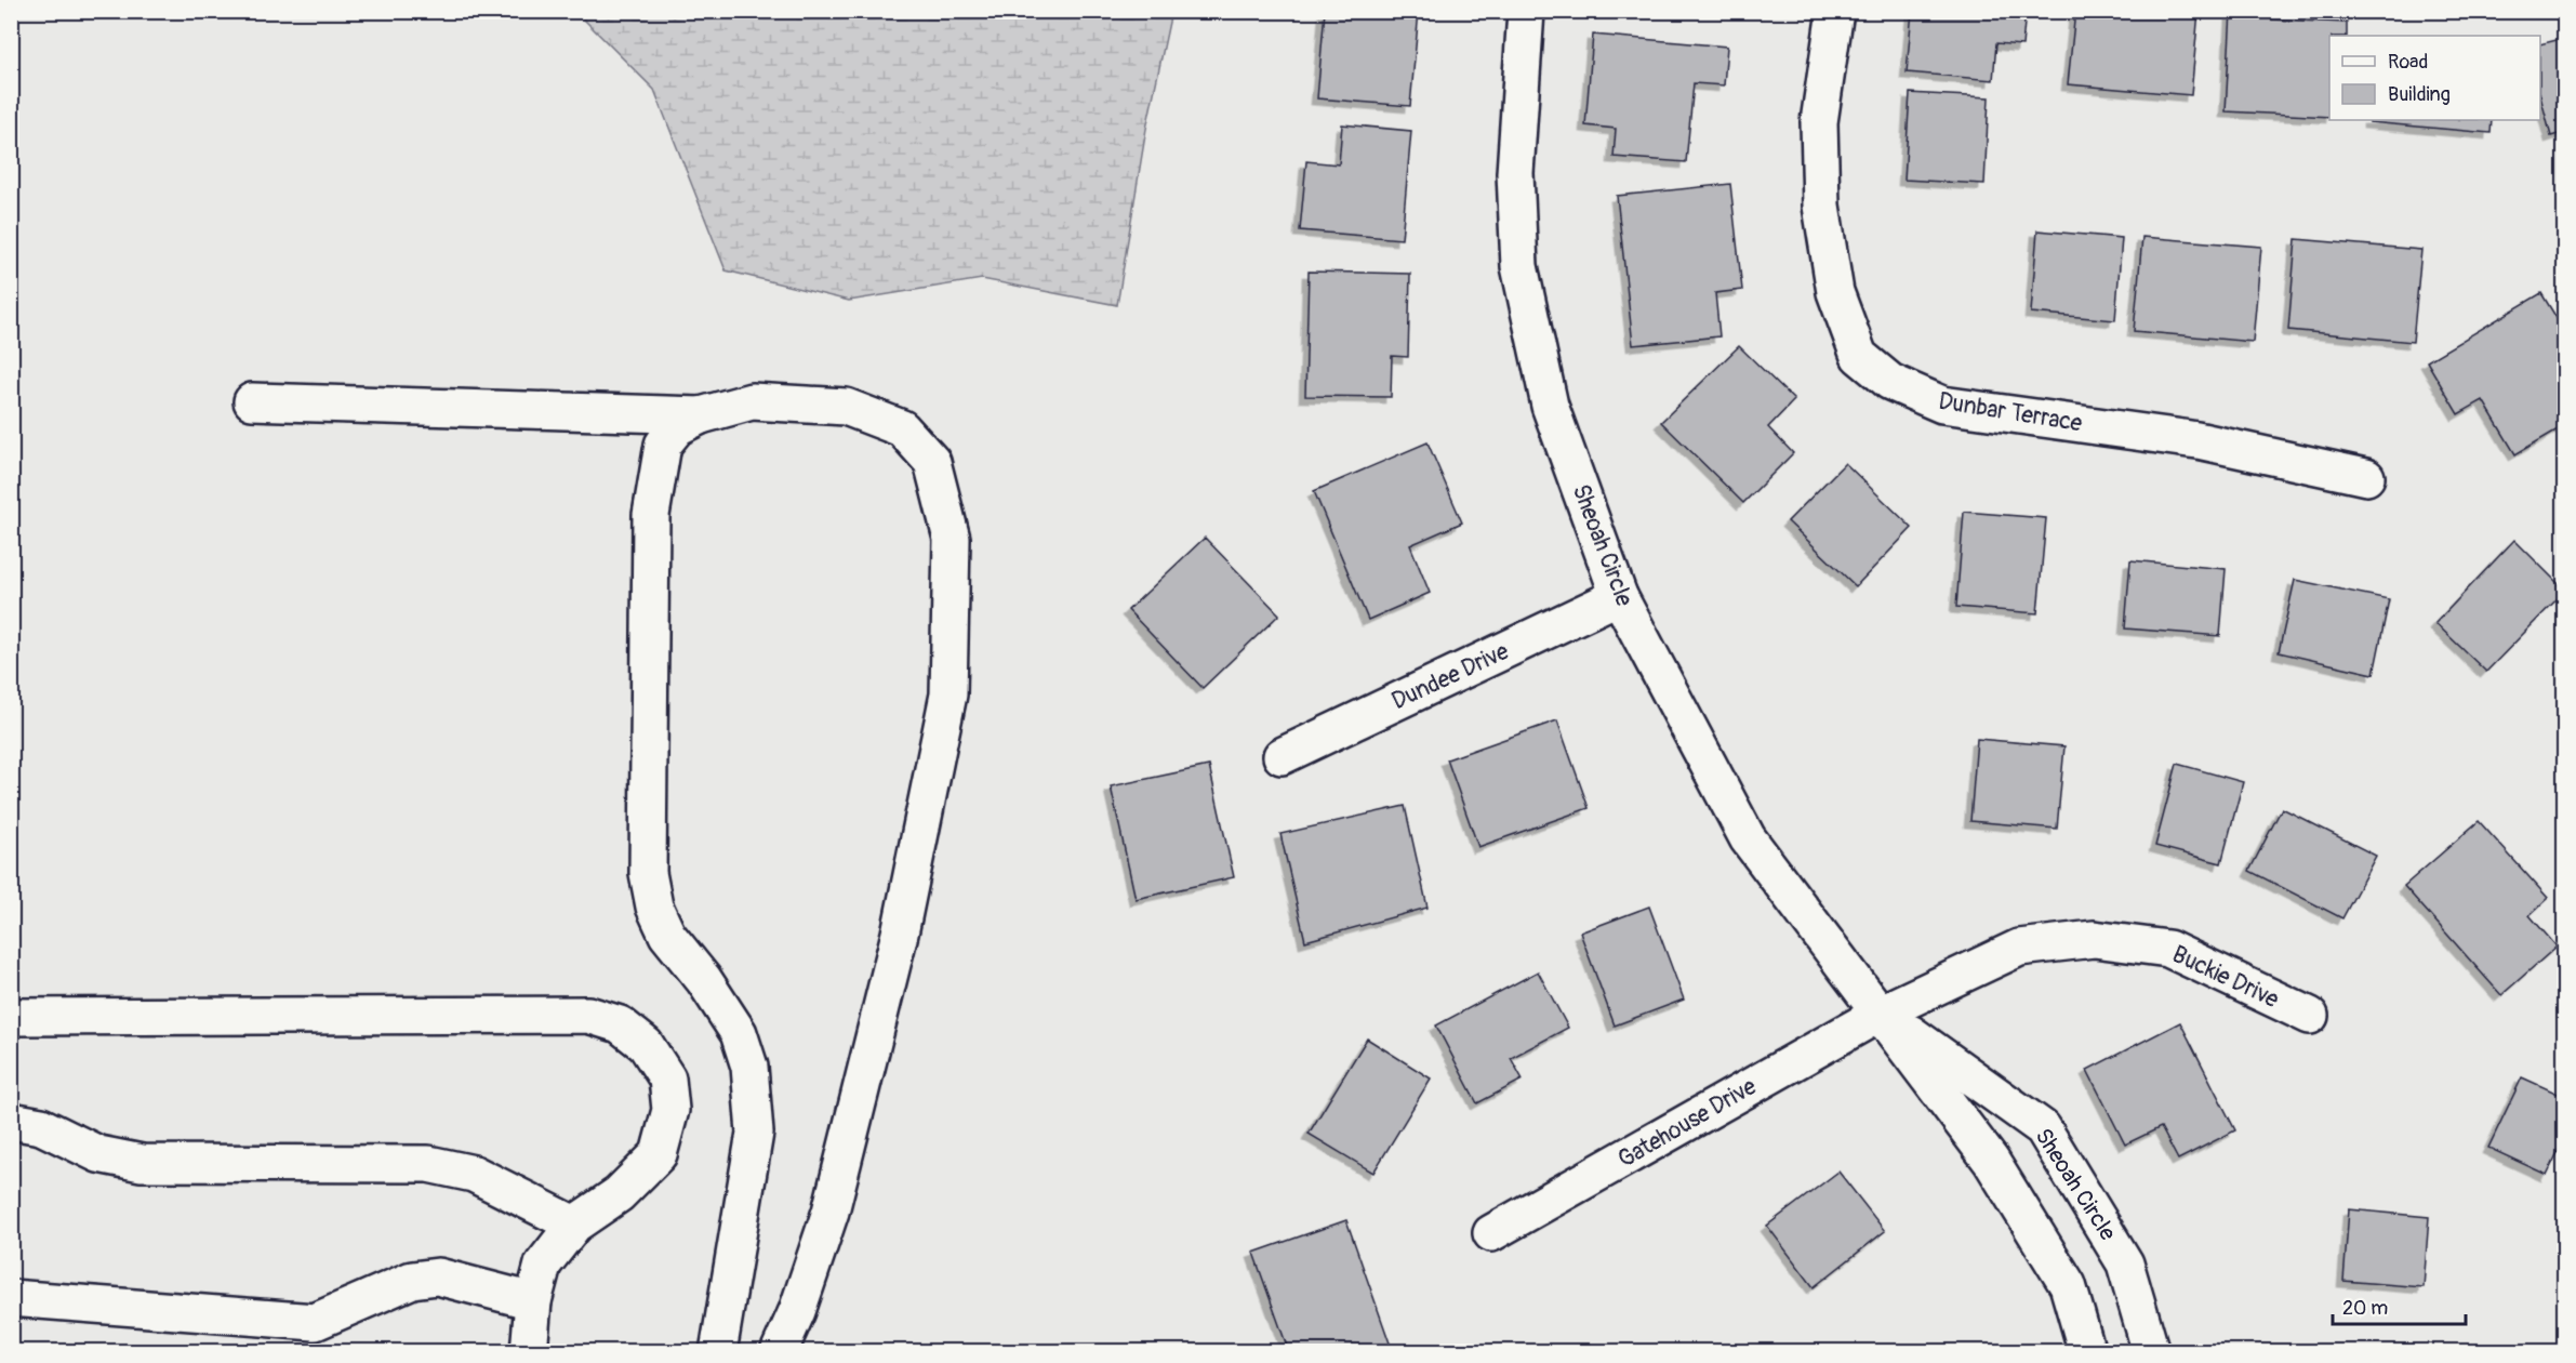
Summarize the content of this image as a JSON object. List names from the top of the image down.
{
  "streets": {
    "street": [
      "Dunbar Terrace",
      "Sheoah Circle",
      "Dundee Drive",
      "Buckie Drive",
      "Gatehouse Drive"
    ]
  },
  "crossings": [
    ["Sheoah Circle", "Dundee Drive"],
    ["Sheoah Circle", "Buckie Drive"],
    ["Sheoah Circle", "Gatehouse Drive"],
    ["Buckie Drive", "Gatehouse Drive"]
  ],
  "legend": ["Road", "Building"],
  "scale_bar": "20 m"
}
